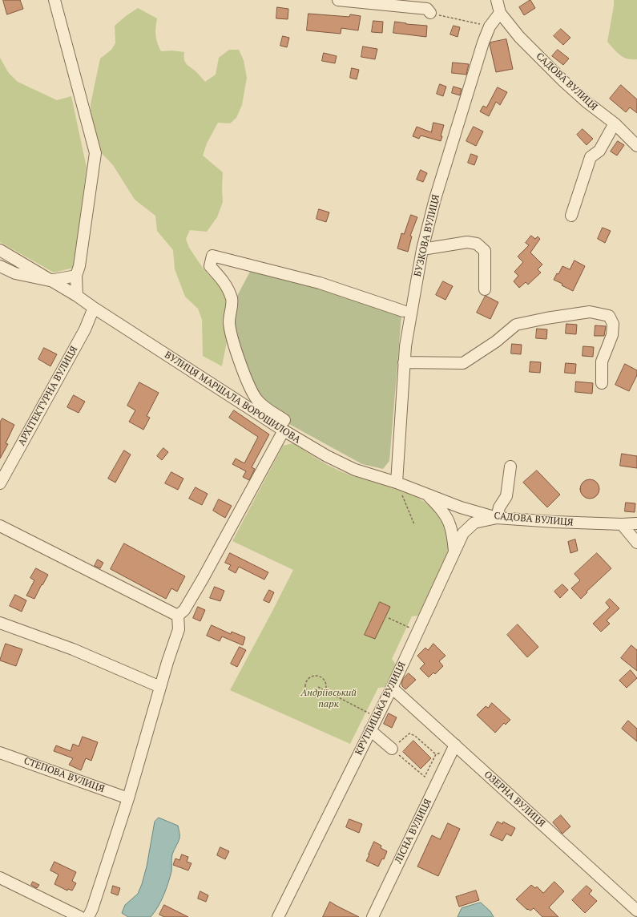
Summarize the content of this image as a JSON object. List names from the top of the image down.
{
  "streets": {
    "street": [
      "САДОВА ВУЛИЦЯ",
      "БУЗКОВА ВУЛИЦЯ",
      "АРХІТЕКТУРНА ВУЛИЦЯ",
      "ВУЛИЦЯ МАРШАЛА ВОРОШИЛОВА",
      "КРУГЛИЦЬКА ВУЛИЦЯ",
      "СТЕПОВА ВУЛИЦЯ",
      "ОЗЕРНА ВУЛИЦЯ",
      "ЛІСНА ВУЛИЦЯ"
    ]
  },
  "crossings": [
    ["САДОВА ВУЛИЦЯ", "БУЗКОВА ВУЛИЦЯ"],
    ["САДОВА ВУЛИЦЯ", "ВУЛИЦЯ МАРШАЛА ВОРОШИЛОВА"],
    ["САДОВА ВУЛИЦЯ", "КРУГЛИЦЬКА ВУЛИЦЯ"],
    ["БУЗКОВА ВУЛИЦЯ", "ВУЛИЦЯ МАРШАЛА ВОРОШИЛОВА"],
    ["АРХІТЕКТУРНА ВУЛИЦЯ", "ВУЛИЦЯ МАРШАЛА ВОРОШИЛОВА"],
    ["КРУГЛИЦЬКА ВУЛИЦЯ", "ОЗЕРНА ВУЛИЦЯ"],
    ["ОЗЕРНА ВУЛИЦЯ", "ЛІСНА ВУЛИЦЯ"]
  ],
  "parks": ["Андріївський парк"]
}
